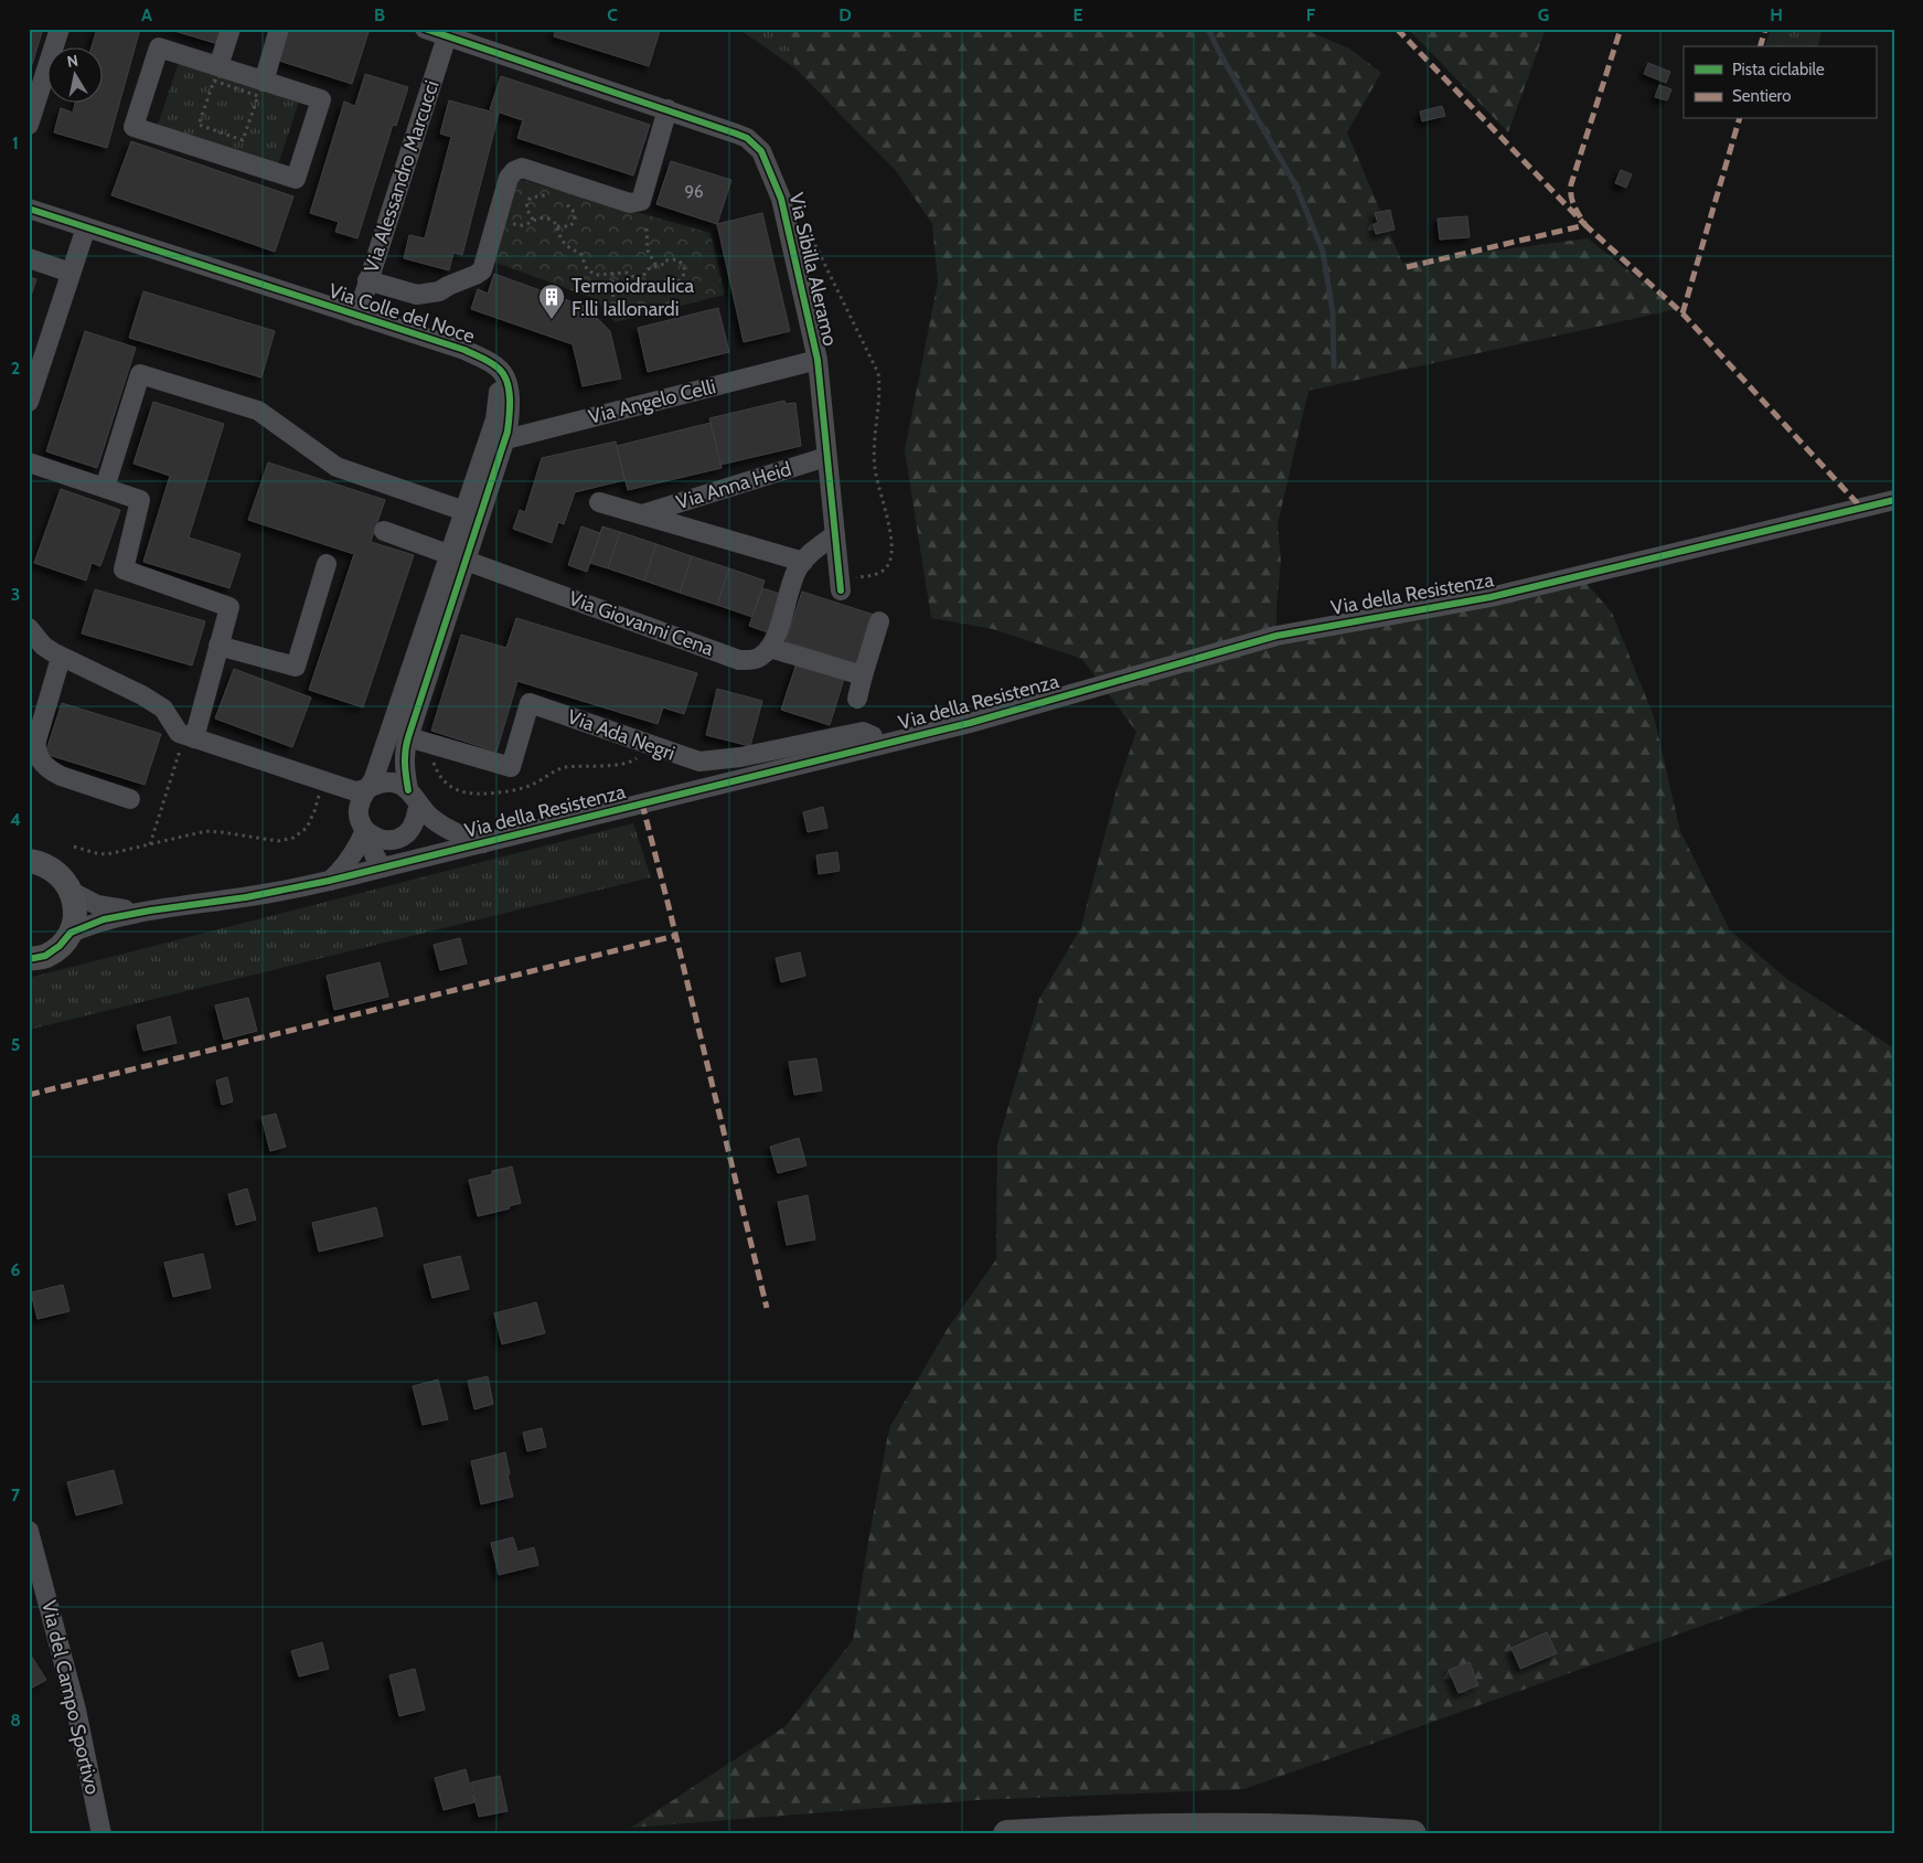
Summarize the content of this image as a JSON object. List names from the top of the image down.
{
  "streets": {
    "street": [
      "Via Alessandro Marcucci",
      "Via Sibilla Aleramo",
      "Via Colle del Noce",
      "Via Angelo Celli",
      "Via Anna Heid",
      "Via della Resistenza",
      "Via Giovanni Cena",
      "Via Ada Negri",
      "Via del Campo Sportivo"
    ]
  },
  "crossings": [
    ["Via Alessandro Marcucci", "Via Sibilla Aleramo"],
    ["Via Alessandro Marcucci", "Via Colle del Noce"],
    ["Via Sibilla Aleramo", "Via Angelo Celli"],
    ["Via Sibilla Aleramo", "Via Anna Heid"],
    ["Via Colle del Noce", "Via Angelo Celli"],
    ["Via Colle del Noce", "Via della Resistenza"],
    ["Via Colle del Noce", "Via Giovanni Cena"],
    ["Via Colle del Noce", "Via Ada Negri"],
    ["Via della Resistenza", "Via Ada Negri"]
  ],
  "places": {
    "building": ["Termoidraulica F.lli Iallonardi"]
  },
  "house_numbers": ["96"],
  "legend": ["Pista ciclabile", "Sentiero"],
  "north": "top",
  "grid": {
    "columns": [
      "A",
      "B",
      "C",
      "D",
      "E",
      "F",
      "G",
      "H"
    ],
    "rows": [
      "1",
      "2",
      "3",
      "4",
      "5",
      "6",
      "7",
      "8"
    ]
  }
}
